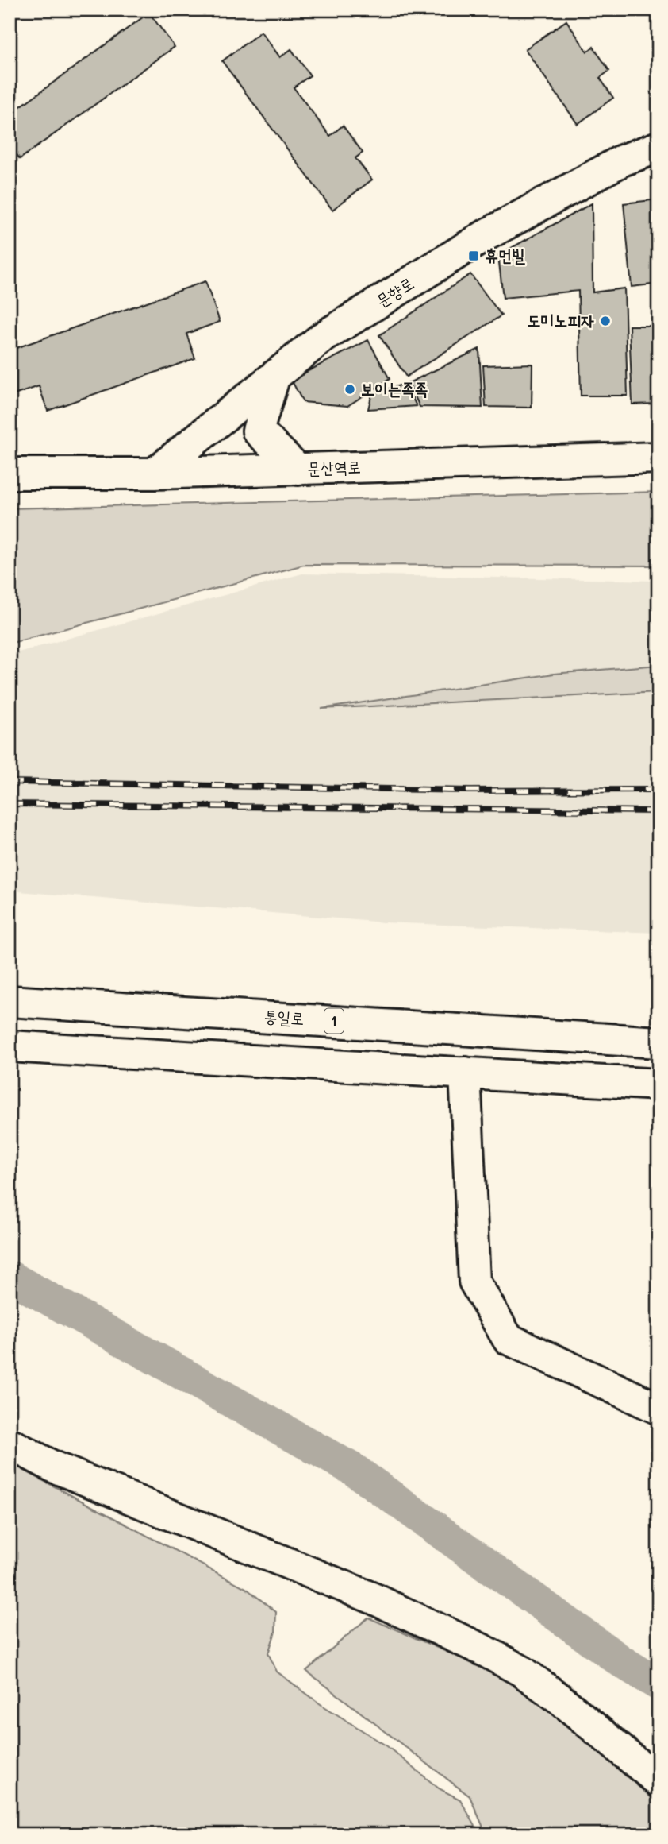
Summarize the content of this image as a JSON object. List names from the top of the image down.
{
  "streets": {
    "street": [
      "문향로",
      "문산역로",
      "통일로",
      "1"
    ]
  },
  "crossings": [
    ["문향로", "문산역로"]
  ],
  "places": {
    "transit": ["휴먼빌"],
    "other": ["도미노피자", "보이는족족"]
  }
}
